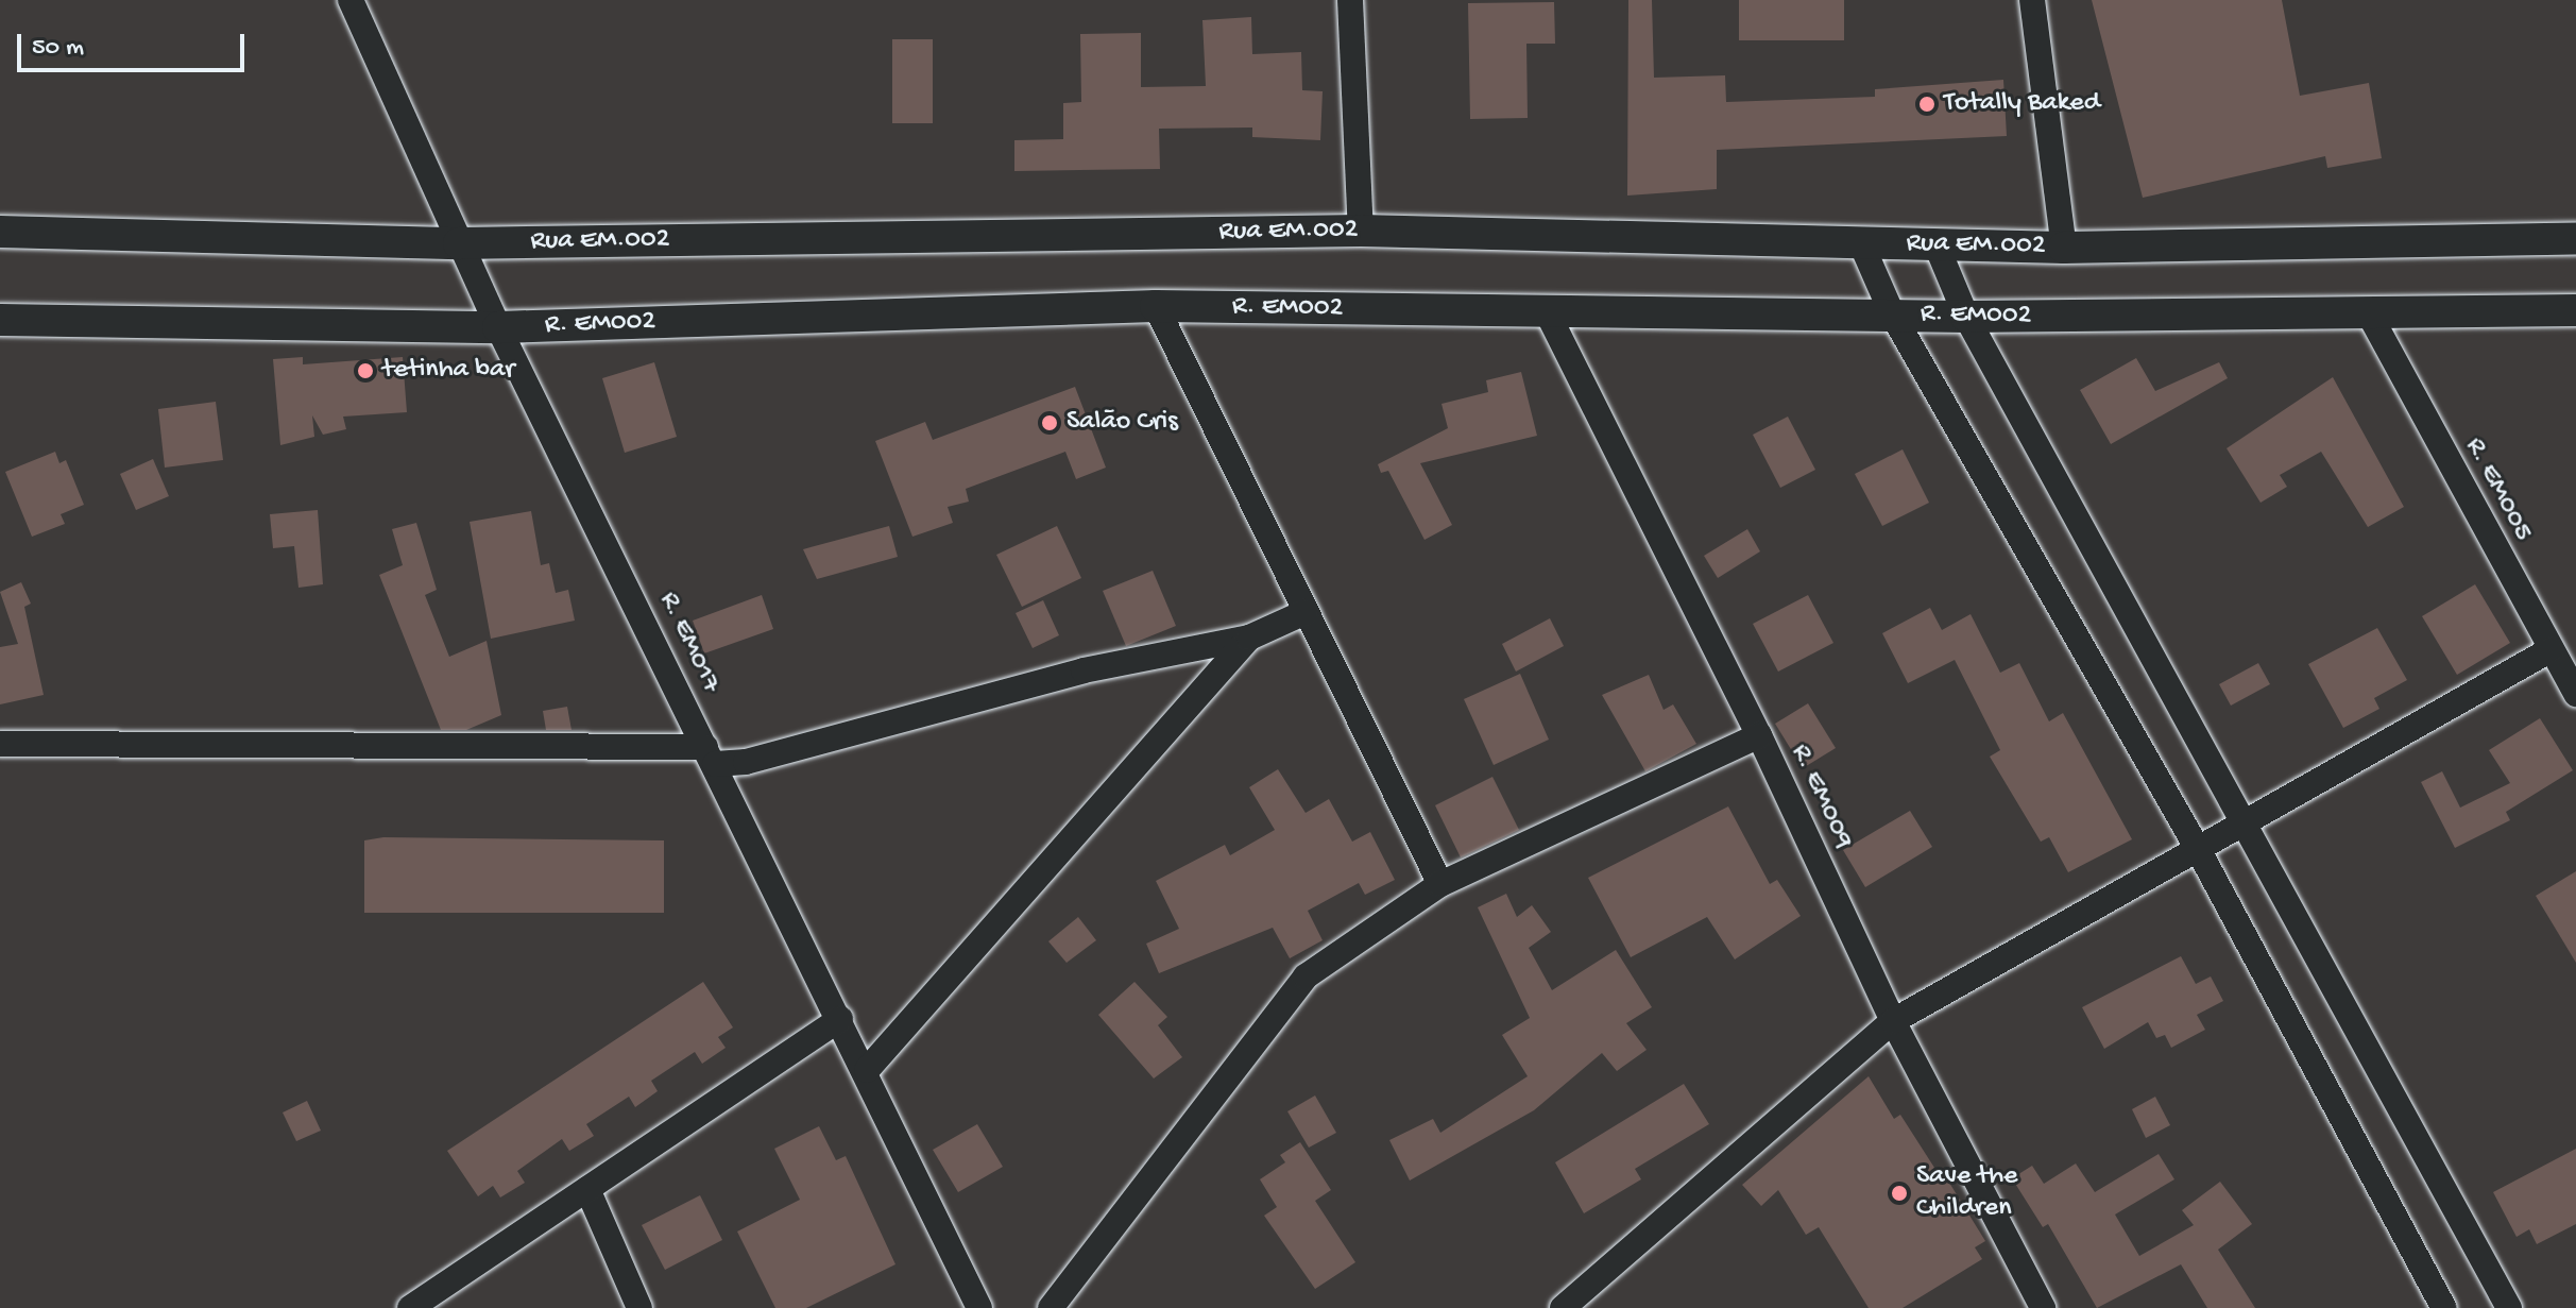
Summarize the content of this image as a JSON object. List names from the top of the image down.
{
  "streets": {
    "street": [
      "Rua EM.002",
      "R. EM002",
      "R. EM005",
      "R. EM017",
      "R. EM009"
    ]
  },
  "crossings": [
    ["Rua EM.002", "R. EM017"],
    ["R. EM002", "R. EM005"],
    ["R. EM002", "R. EM017"],
    ["R. EM002", "R. EM009"]
  ],
  "places": [
    "Totally Baked",
    "tetinha bar",
    "Salão Cris",
    "Save the Children"
  ],
  "scale_bar": "50 m"
}
